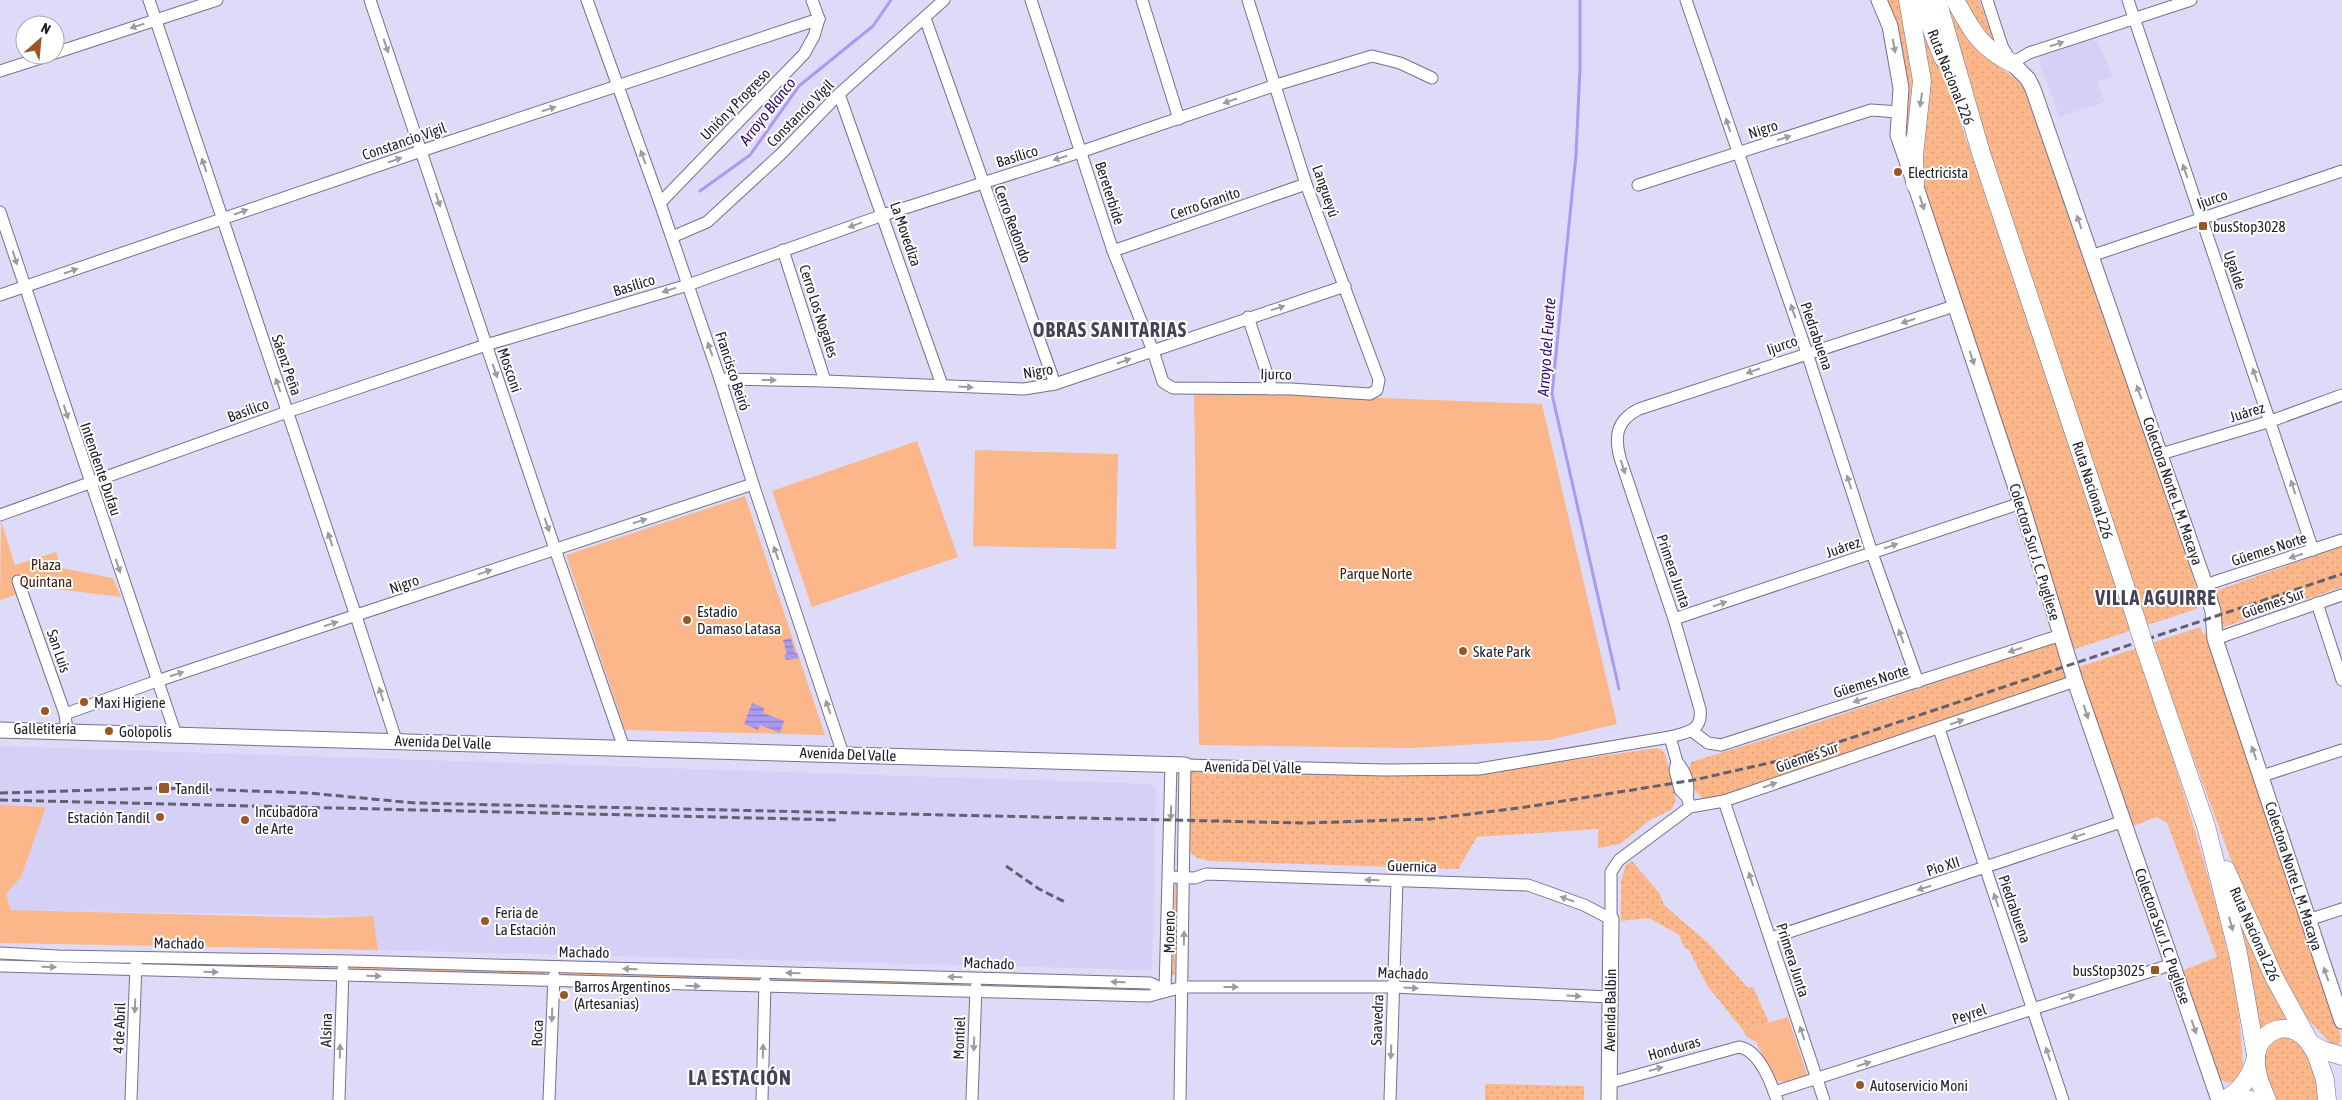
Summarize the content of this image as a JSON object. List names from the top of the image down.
{
  "streets": {
    "highway": ["Ruta Nacional 226"],
    "main road": [
      "Colectora Norte L. M. Macaya",
      "Colectora Sur J. C. Pugliese",
      "Avenida Del Valle",
      "Avenida Balbín"
    ],
    "street": [
      "Unión y Progreso",
      "Constancio Vigil",
      "Nigro",
      "Basílico",
      "Langueyú",
      "Bereterbide",
      "Ijurco",
      "Cerro Granito",
      "Cerro Redondo",
      "La Movediza",
      "Ugalde",
      "Cerro Los Nogales",
      "Piedrabuena",
      "Sáenz Peña",
      "Mosconi",
      "Francisco Beiró",
      "Juárez",
      "Intendente Dufau",
      "Güemes Norte",
      "Primera Junta",
      "Güemes Sur",
      "San Luis",
      "Guernica",
      "Pío XII",
      "Moreno",
      "Machado",
      "Peyrel",
      "Saavedra",
      "4 de Abril",
      "Alsina",
      "Roca",
      "Montiel",
      "Honduras"
    ]
  },
  "crossings": [
    ["Unión y Progreso", "Constancio Vigil"],
    ["Unión y Progreso", "Francisco Beiró"],
    ["Constancio Vigil", "Cerro Redondo"],
    ["Constancio Vigil", "La Movediza"],
    ["Constancio Vigil", "Sáenz Peña"],
    ["Constancio Vigil", "Mosconi"],
    ["Constancio Vigil", "Francisco Beiró"],
    ["Constancio Vigil", "Intendente Dufau"],
    ["Nigro", "Langueyú"],
    ["Nigro", "Bereterbide"],
    ["Nigro", "Cerro Redondo"],
    ["Nigro", "La Movediza"],
    ["Nigro", "Cerro Los Nogales"],
    ["Nigro", "Piedrabuena"],
    ["Nigro", "Sáenz Peña"],
    ["Nigro", "Mosconi"],
    ["Nigro", "Francisco Beiró"],
    ["Nigro", "Intendente Dufau"],
    ["Nigro", "Colectora Sur J. C. Pugliese"],
    ["Nigro", "San Luis"],
    ["Basílico", "Langueyú"],
    ["Basílico", "Bereterbide"],
    ["Basílico", "Cerro Redondo"],
    ["Basílico", "La Movediza"],
    ["Basílico", "Cerro Los Nogales"],
    ["Basílico", "Sáenz Peña"],
    ["Basílico", "Mosconi"],
    ["Basílico", "Francisco Beiró"],
    ["Basílico", "Intendente Dufau"],
    ["Langueyú", "Ijurco"],
    ["Langueyú", "Cerro Granito"],
    ["Bereterbide", "Ijurco"],
    ["Bereterbide", "Cerro Granito"],
    ["Ijurco", "Ugalde"],
    ["Ijurco", "Piedrabuena"],
    ["Ijurco", "Colectora Norte L. M. Macaya"],
    ["Ijurco", "Colectora Sur J. C. Pugliese"],
    ["Ijurco", "Primera Junta"],
    ["Ugalde", "Juárez"],
    ["Ugalde", "Güemes Norte"],
    ["Piedrabuena", "Juárez"],
    ["Piedrabuena", "Güemes Norte"],
    ["Piedrabuena", "Güemes Sur"],
    ["Piedrabuena", "Pío XII"],
    ["Piedrabuena", "Peyrel"],
    ["Sáenz Peña", "Avenida Del Valle"],
    ["Mosconi", "Avenida Del Valle"],
    ["Francisco Beiró", "Avenida Del Valle"],
    ["Juárez", "Colectora Norte L. M. Macaya"],
    ["Juárez", "Colectora Sur J. C. Pugliese"],
    ["Juárez", "Primera Junta"],
    ["Intendente Dufau", "Avenida Del Valle"],
    ["Colectora Norte L. M. Macaya", "Güemes Norte"],
    ["Colectora Norte L. M. Macaya", "Güemes Sur"],
    ["Güemes Norte", "Colectora Sur J. C. Pugliese"],
    ["Güemes Norte", "Primera Junta"],
    ["Güemes Norte", "Avenida Del Valle"],
    ["Colectora Sur J. C. Pugliese", "Güemes Sur"],
    ["Colectora Sur J. C. Pugliese", "Pío XII"],
    ["Colectora Sur J. C. Pugliese", "Peyrel"],
    ["Primera Junta", "Güemes Sur"],
    ["Primera Junta", "Avenida Del Valle"],
    ["Primera Junta", "Pío XII"],
    ["Primera Junta", "Peyrel"],
    ["Güemes Sur", "Guernica"],
    ["Güemes Sur", "Avenida Balbín"],
    ["San Luis", "Avenida Del Valle"],
    ["Avenida Del Valle", "Moreno"],
    ["Guernica", "Moreno"],
    ["Guernica", "Avenida Balbín"],
    ["Guernica", "Saavedra"],
    ["Moreno", "Machado"],
    ["Machado", "Avenida Balbín"],
    ["Machado", "Saavedra"],
    ["Machado", "4 de Abril"],
    ["Machado", "Alsina"],
    ["Machado", "Roca"],
    ["Machado", "Montiel"],
    ["Avenida Balbín", "Honduras"],
    ["Peyrel", "Honduras"]
  ],
  "one_way": [
    "Constancio Vigil",
    "Nigro",
    "Ijurco",
    "Ugalde",
    "Piedrabuena",
    "Sáenz Peña",
    "Mosconi",
    "Francisco Beiró",
    "Juárez",
    "Intendente Dufau",
    "Colectora Norte L. M. Macaya",
    "Güemes Norte",
    "Colectora Sur J. C. Pugliese",
    "Güemes Sur",
    "Guernica",
    "Pío XII",
    "Peyrel",
    "Saavedra",
    "4 de Abril",
    "Alsina",
    "Roca",
    "Montiel",
    "Honduras"
  ],
  "districts": ["OBRAS SANITARIAS", "VILLA AGUIRRE", "LA ESTACIÓN"],
  "water": ["Arroyo Blanco", "Arroyo del Fuerte"],
  "parks": ["Plaza Quintana", "Parque Norte"],
  "places": {
    "other": [
      "Electricista",
      "Estadio Damaso Latasa",
      "Skate Park",
      "Maxi Higiene",
      "Galletitería",
      "Golopolis",
      "Estación Tandil",
      "Incubadora de Arte",
      "Feria de La Estación",
      "Barros Argentinos (Artesanias)",
      "Autoservicio Moni"
    ],
    "transit": ["busStop3028", "Tandil", "busStop3025"]
  },
  "north": "top right"
}
